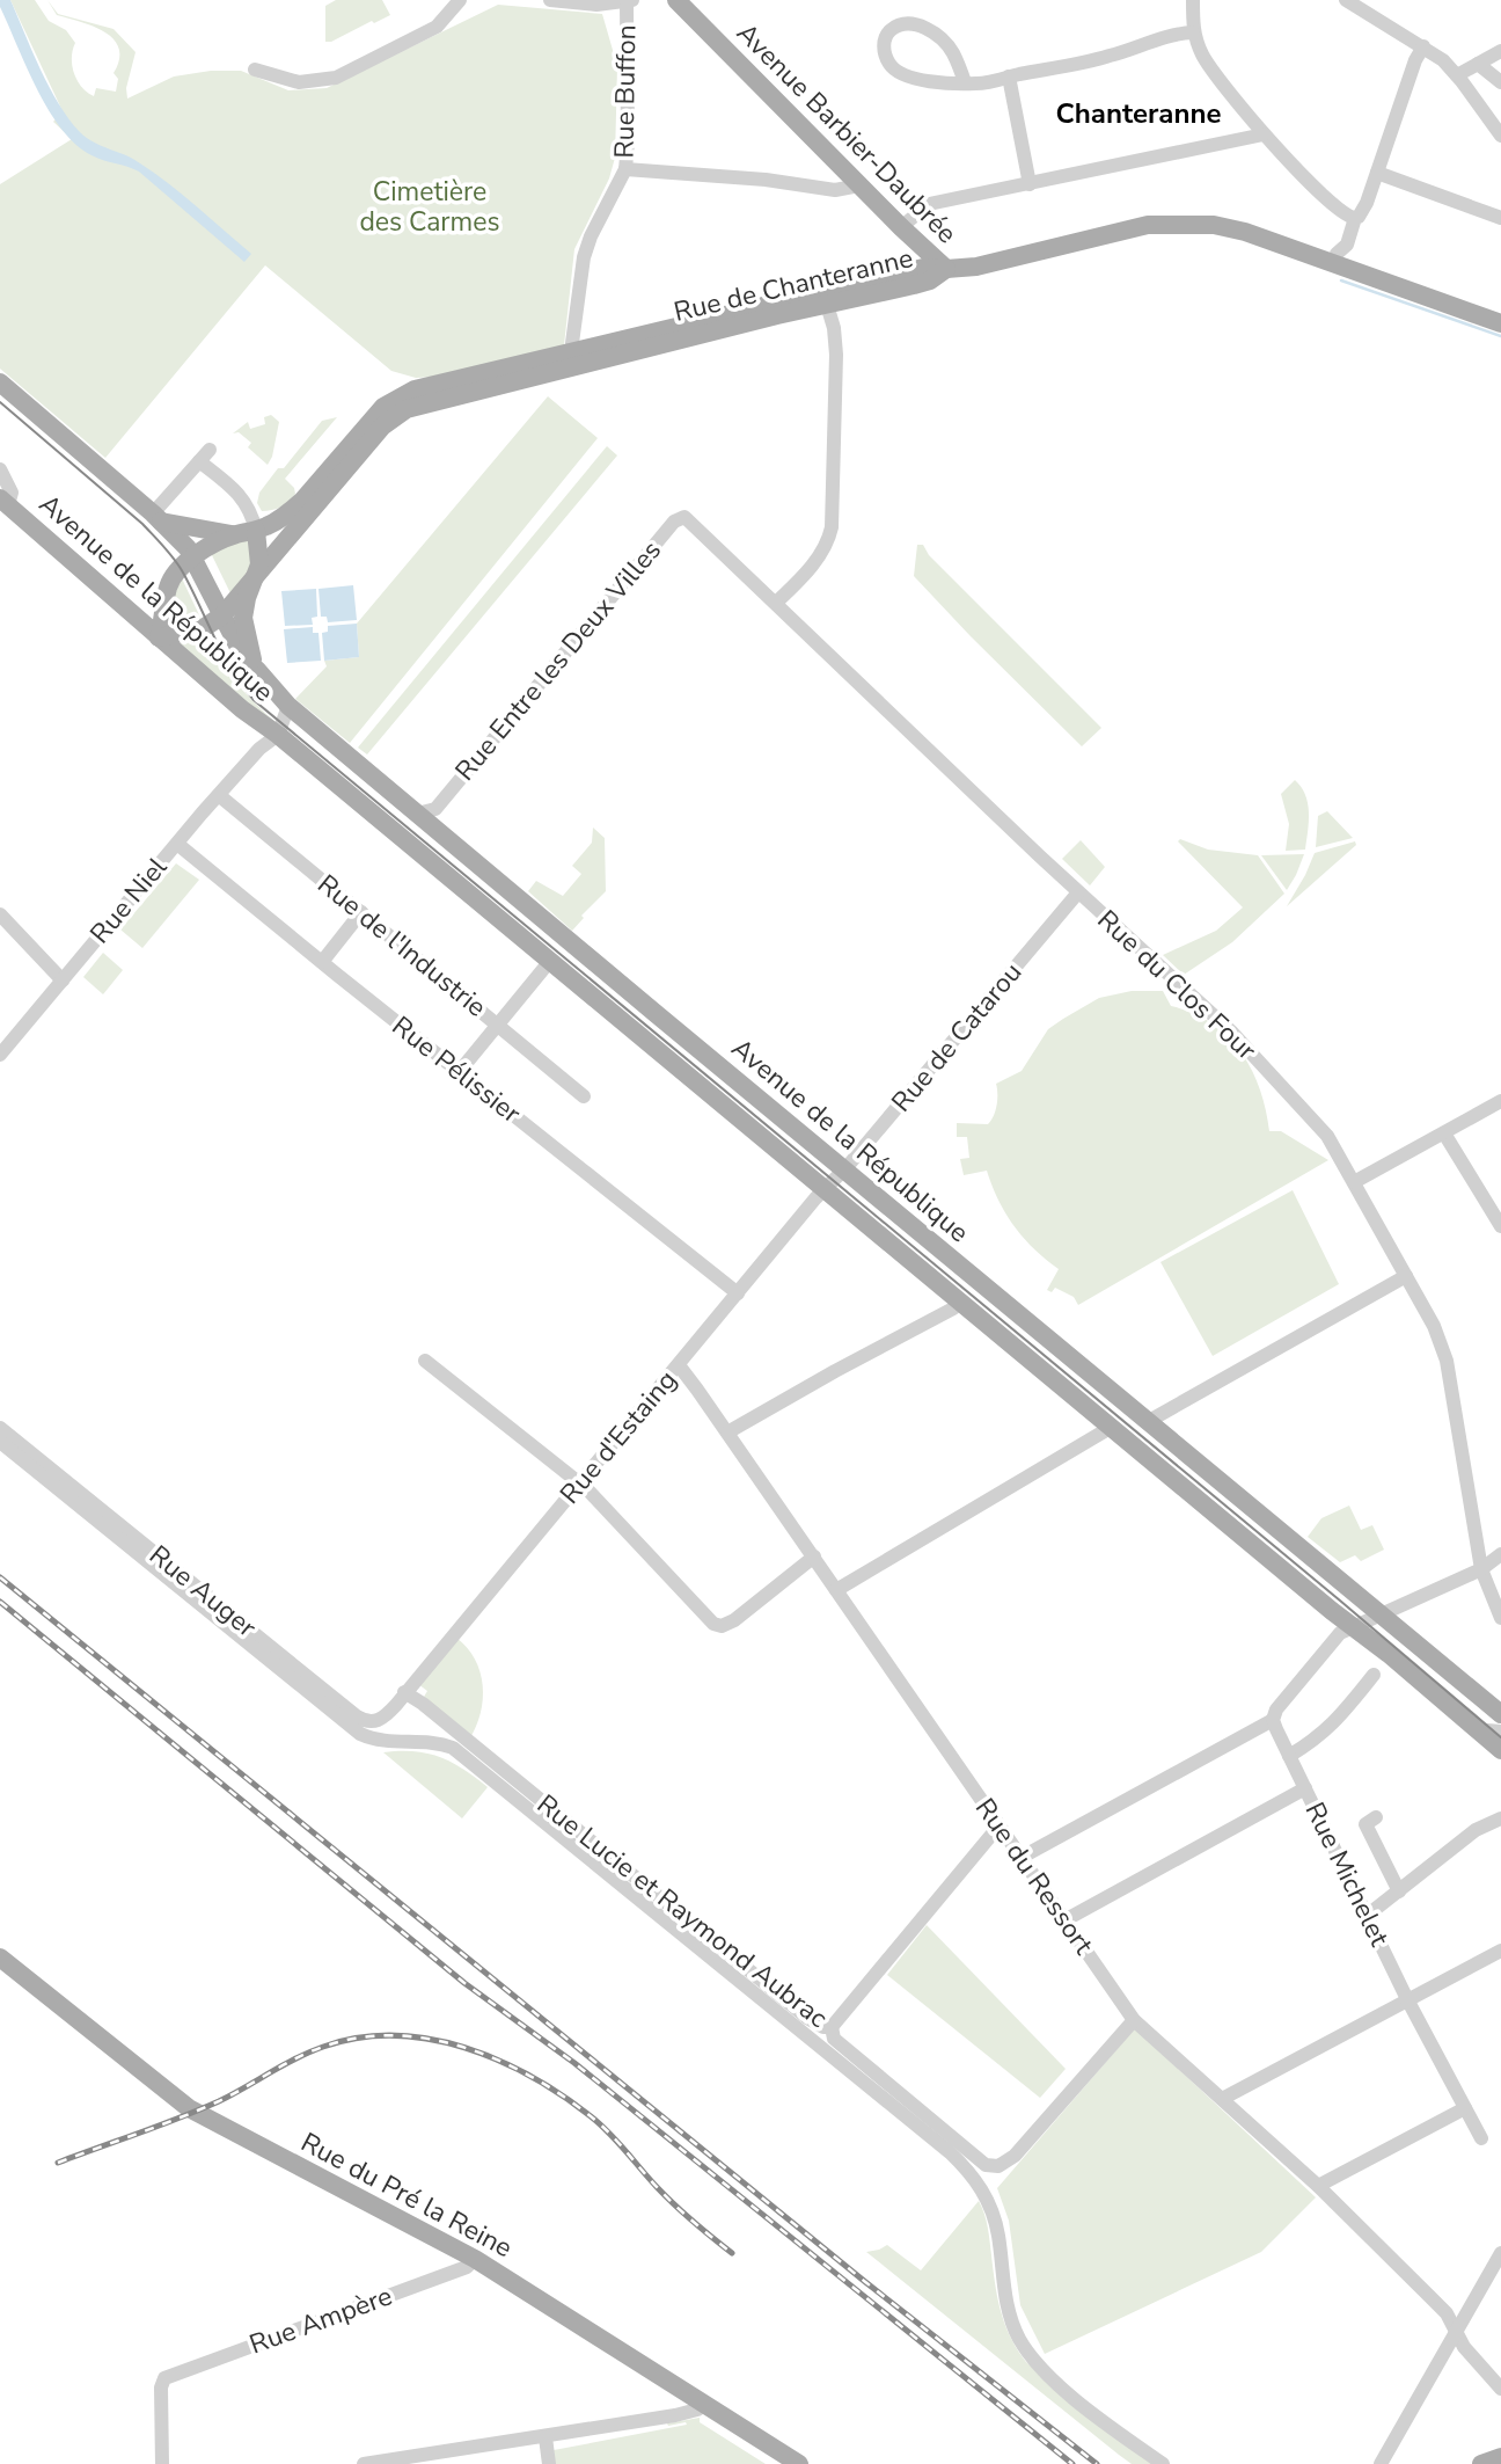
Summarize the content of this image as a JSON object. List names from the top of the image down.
{
  "streets": {
    "main road": [
      "Avenue Barbier-Daubrée",
      "Rue de Chanteranne",
      "Avenue de la République",
      "Rue du Pré la Reine"
    ],
    "street": [
      "Rue Buffon",
      "Rue Entre les Deux Villes",
      "Rue Niel",
      "Rue de l'Industrie",
      "Rue du Clos Four",
      "Rue de Catarou",
      "Rue Pélissier",
      "Rue d'Estaing",
      "Rue Auger",
      "Rue Michelet",
      "Rue du Ressort",
      "Rue Lucie et Raymond Aubrac",
      "Rue Ampère"
    ]
  },
  "crossings": [
    ["Rue Buffon", "Rue de Chanteranne"],
    ["Avenue Barbier-Daubrée", "Rue de Chanteranne"],
    ["Rue de Chanteranne", "Avenue de la République"],
    ["Avenue de la République", "Rue Entre les Deux Villes"],
    ["Avenue de la République", "Rue Niel"],
    ["Avenue de la République", "Rue de Catarou"],
    ["Avenue de la République", "Rue d'Estaing"],
    ["Rue Entre les Deux Villes", "Rue du Clos Four"],
    ["Rue Niel", "Rue de l'Industrie"],
    ["Rue Niel", "Rue Pélissier"],
    ["Rue du Clos Four", "Rue de Catarou"],
    ["Rue de Catarou", "Rue d'Estaing"],
    ["Rue Pélissier", "Rue d'Estaing"],
    ["Rue d'Estaing", "Rue Auger"],
    ["Rue d'Estaing", "Rue du Ressort"],
    ["Rue d'Estaing", "Rue Lucie et Raymond Aubrac"],
    ["Rue Auger", "Rue Lucie et Raymond Aubrac"],
    ["Rue du Ressort", "Rue Lucie et Raymond Aubrac"],
    ["Rue du Pré la Reine", "Rue Ampère"]
  ],
  "districts": ["Chanteranne"],
  "parks": ["Cimetière des Carmes"]
}
